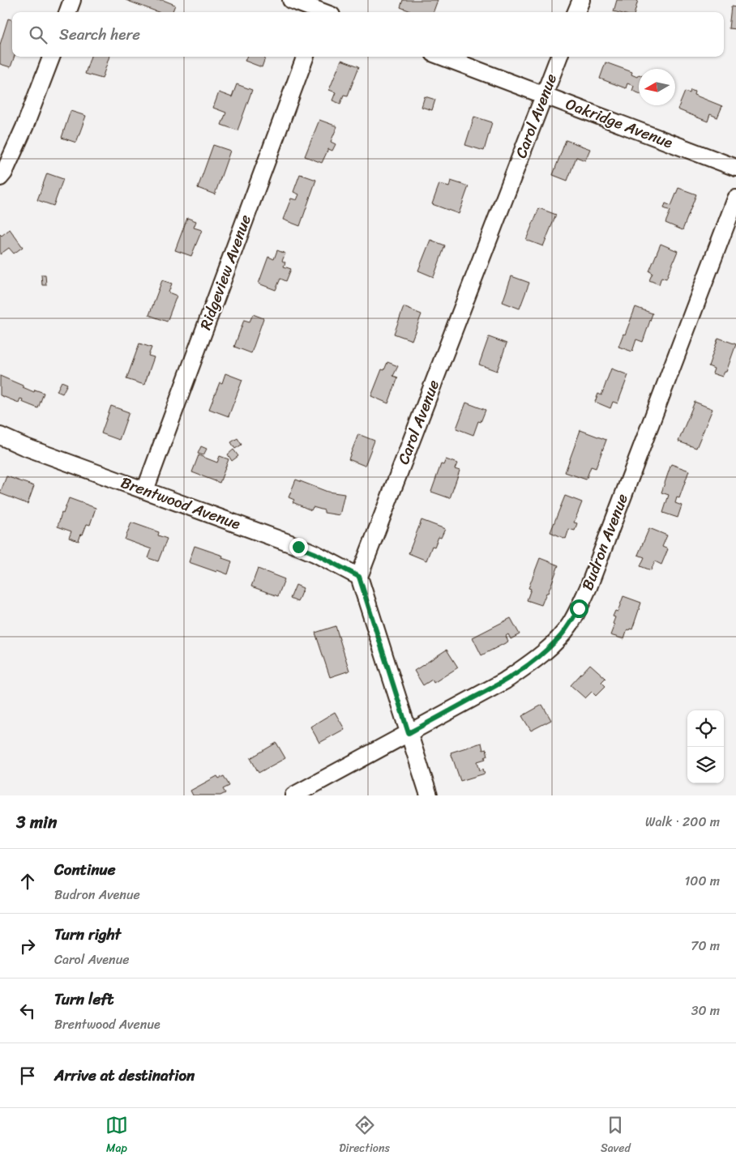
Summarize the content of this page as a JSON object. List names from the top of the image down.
{
  "streets": {
    "street": [
      "Carol Avenue",
      "Oakridge Avenue",
      "Ridgeview Avenue",
      "Brentwood Avenue",
      "Budron Avenue"
    ]
  },
  "crossings": [
    ["Carol Avenue", "Oakridge Avenue"],
    ["Carol Avenue", "Brentwood Avenue"],
    ["Ridgeview Avenue", "Brentwood Avenue"]
  ],
  "north": "left",
  "page": {
    "search": "Search here",
    "heading": ["3 min", "Walk · 200 m"],
    "list": [
      ["Continue", "Budron Avenue", "100 m"],
      ["Turn right", "Carol Avenue", "70 m"],
      ["Turn left", "Brentwood Avenue", "30 m"],
      "Arrive at destination"
    ],
    "nav": ["Map", "Directions", "Saved"]
  }
}
